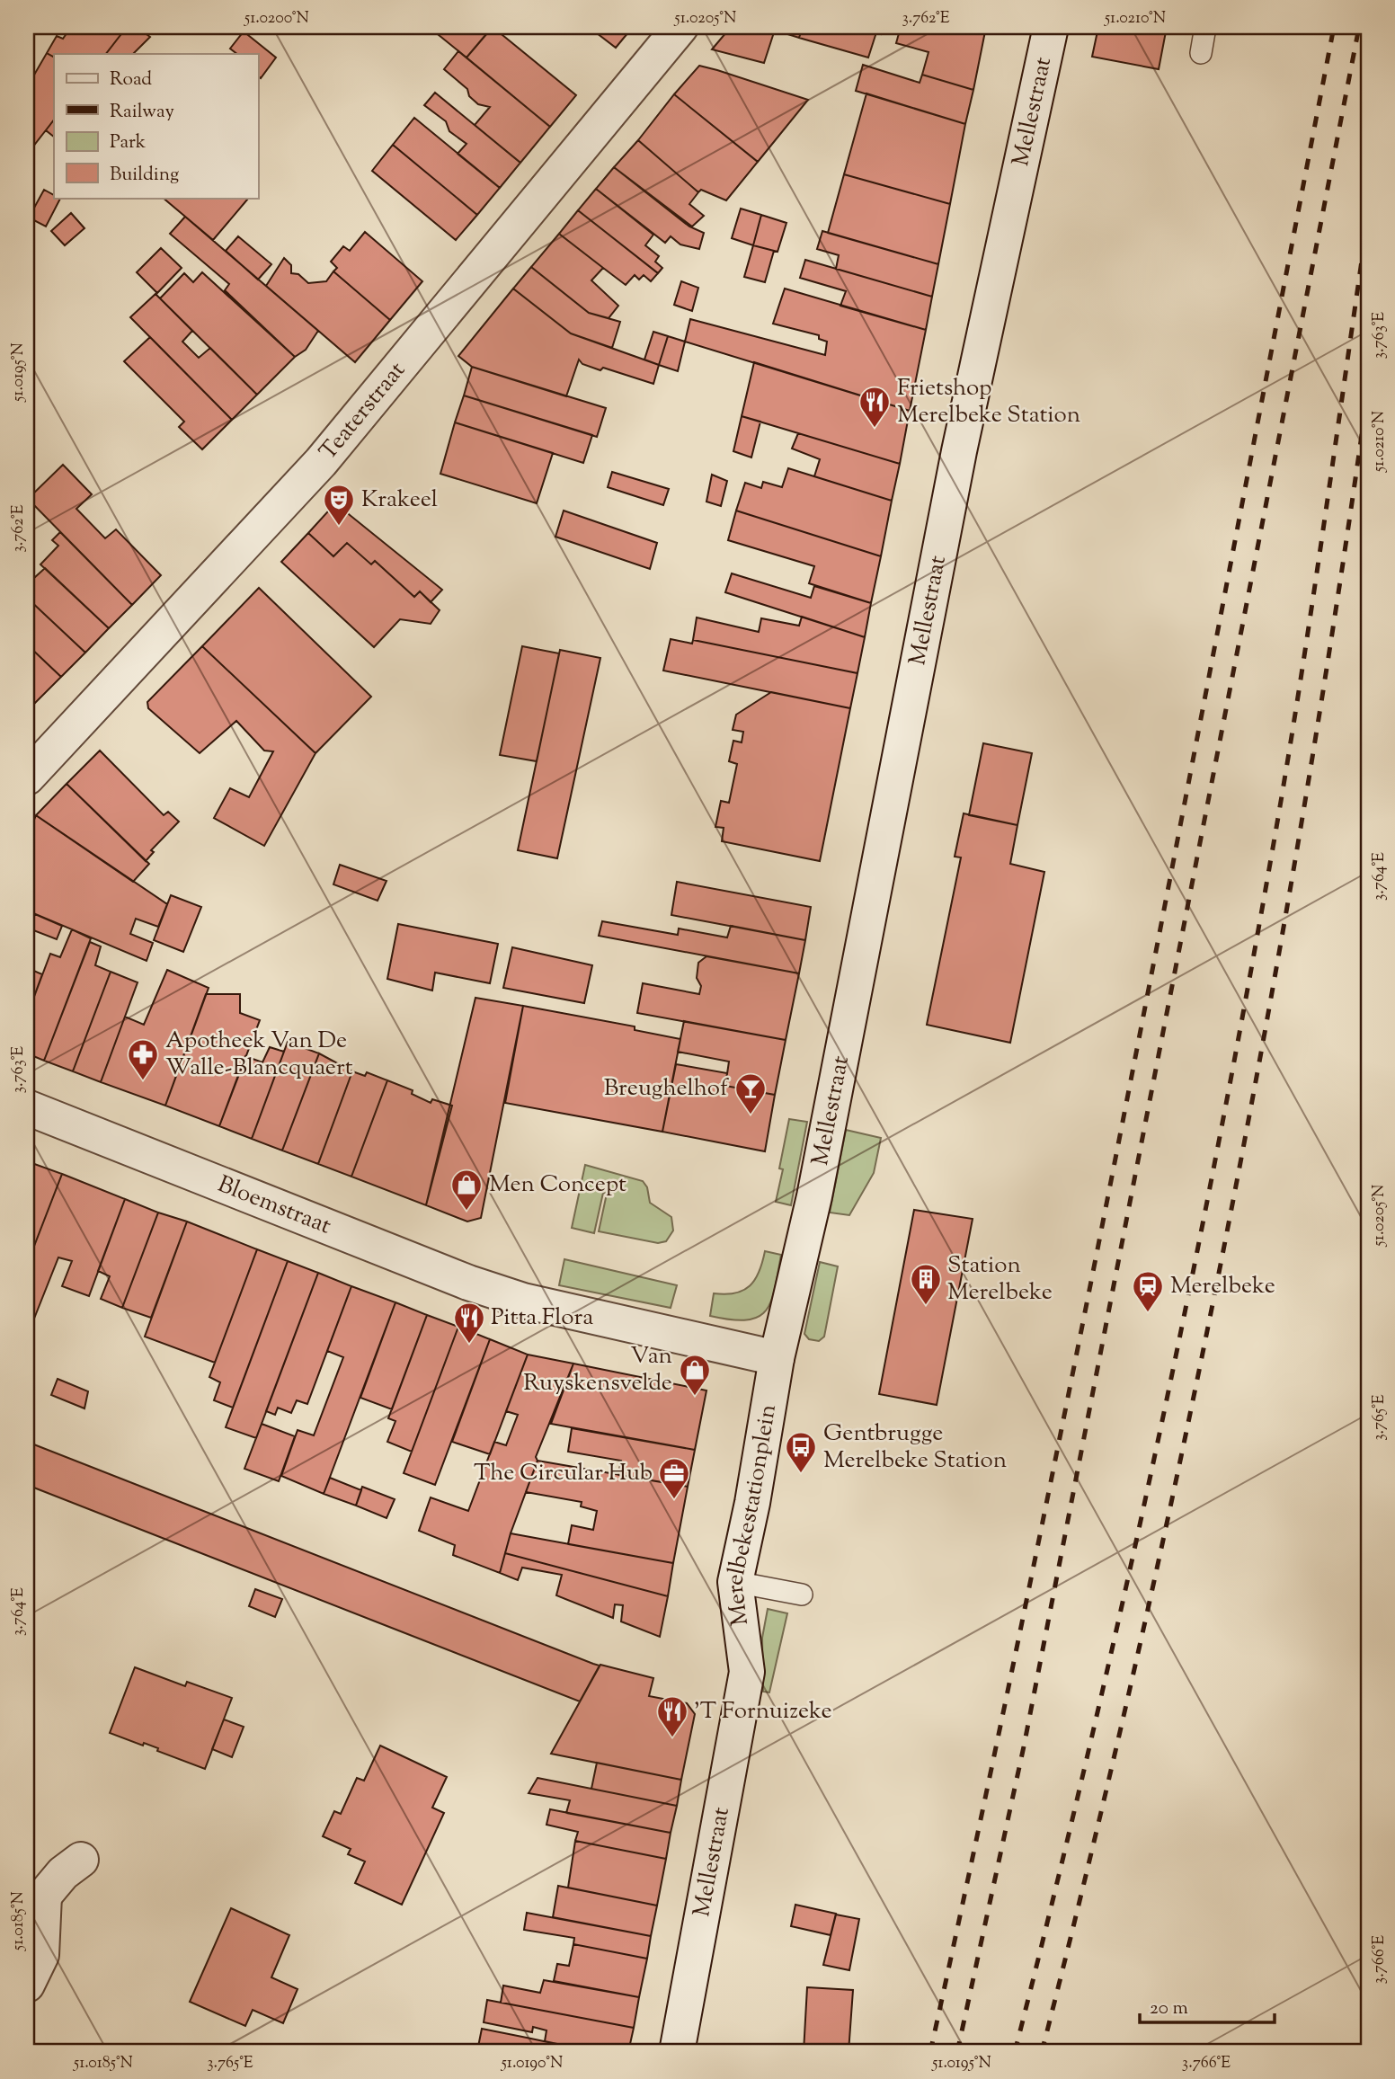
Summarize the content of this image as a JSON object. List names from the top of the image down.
{
  "streets": {
    "street": [
      "Mellestraat",
      "Teaterstraat",
      "Bloemstraat",
      "Merelbekestationplein"
    ]
  },
  "crossings": [
    ["Mellestraat", "Merelbekestationplein"],
    ["Bloemstraat", "Merelbekestationplein"]
  ],
  "places": {
    "restaurant": ["Frietshop Merelbeke Station", "Pitta Flora", "'T Fornuizeke"],
    "theatre": ["Krakeel"],
    "pharmacy": ["Apotheek Van De Walle-Blancquaert"],
    "bar": ["Breughelhof"],
    "shop": ["Men Concept", "Van Ruyskensvelde"],
    "building": ["Station Merelbeke"],
    "station": ["Merelbeke"],
    "bus stop": ["Gentbrugge Merelbeke Station"],
    "office": ["The Circular Hub"]
  },
  "legend": [
    "Road",
    "Railway",
    "Park",
    "Building"
  ],
  "scale_bar": "20 m",
  "coordinates": [
    "51.0200°N",
    "51.0205°N",
    "3.762°E",
    "51.0210°N",
    "3.763°E",
    "51.0195°N",
    "3.764°E",
    "3.765°E",
    "51.0185°N",
    "3.766°E",
    "51.0190°N"
  ]
}
